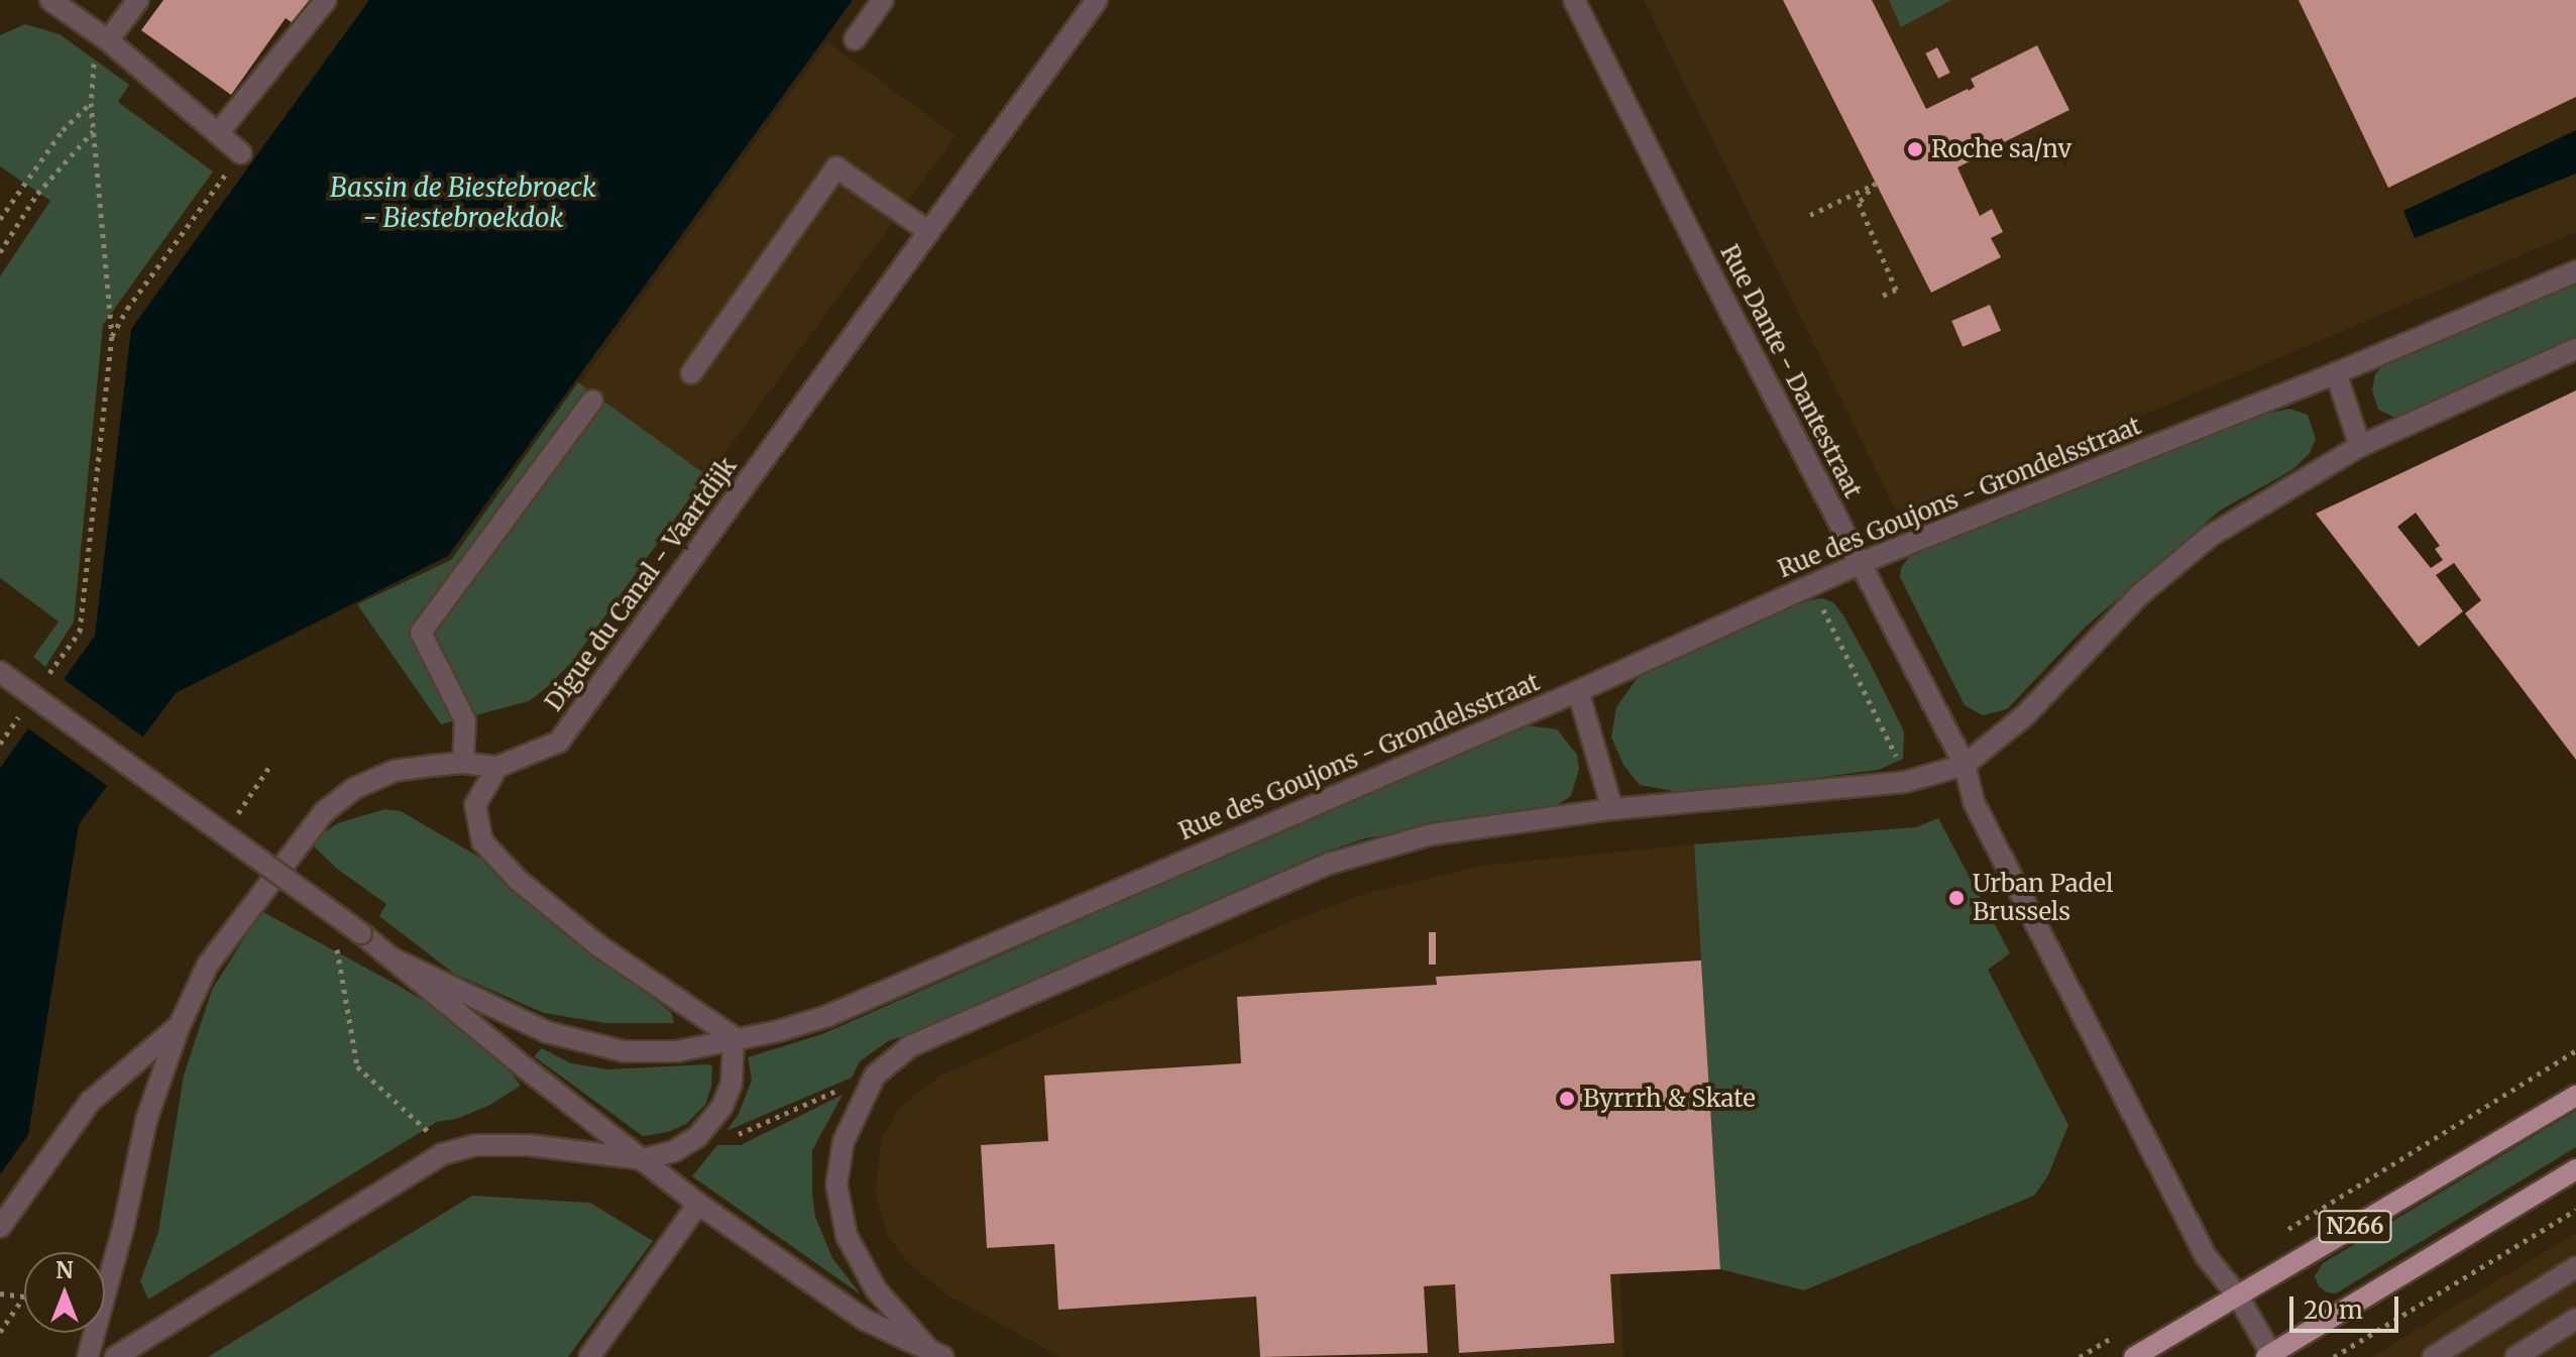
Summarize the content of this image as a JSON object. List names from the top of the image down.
{
  "streets": {
    "main road": ["N266"],
    "street": ["Rue Dante - Dantestraat", "Rue des Goujons - Grondelsstraat", "Digue du Canal - Vaartdijk"]
  },
  "crossings": [
    ["Rue Dante - Dantestraat", "Rue des Goujons - Grondelsstraat"],
    ["Rue Dante - Dantestraat", "N266"]
  ],
  "water": ["Bassin de Biestebroeck - Biestebroekdok"],
  "places": ["Roche sa/nv", "Urban Padel Brussels", "Byrrrh & Skate"],
  "scale_bar": "20 m",
  "north": "top"
}
